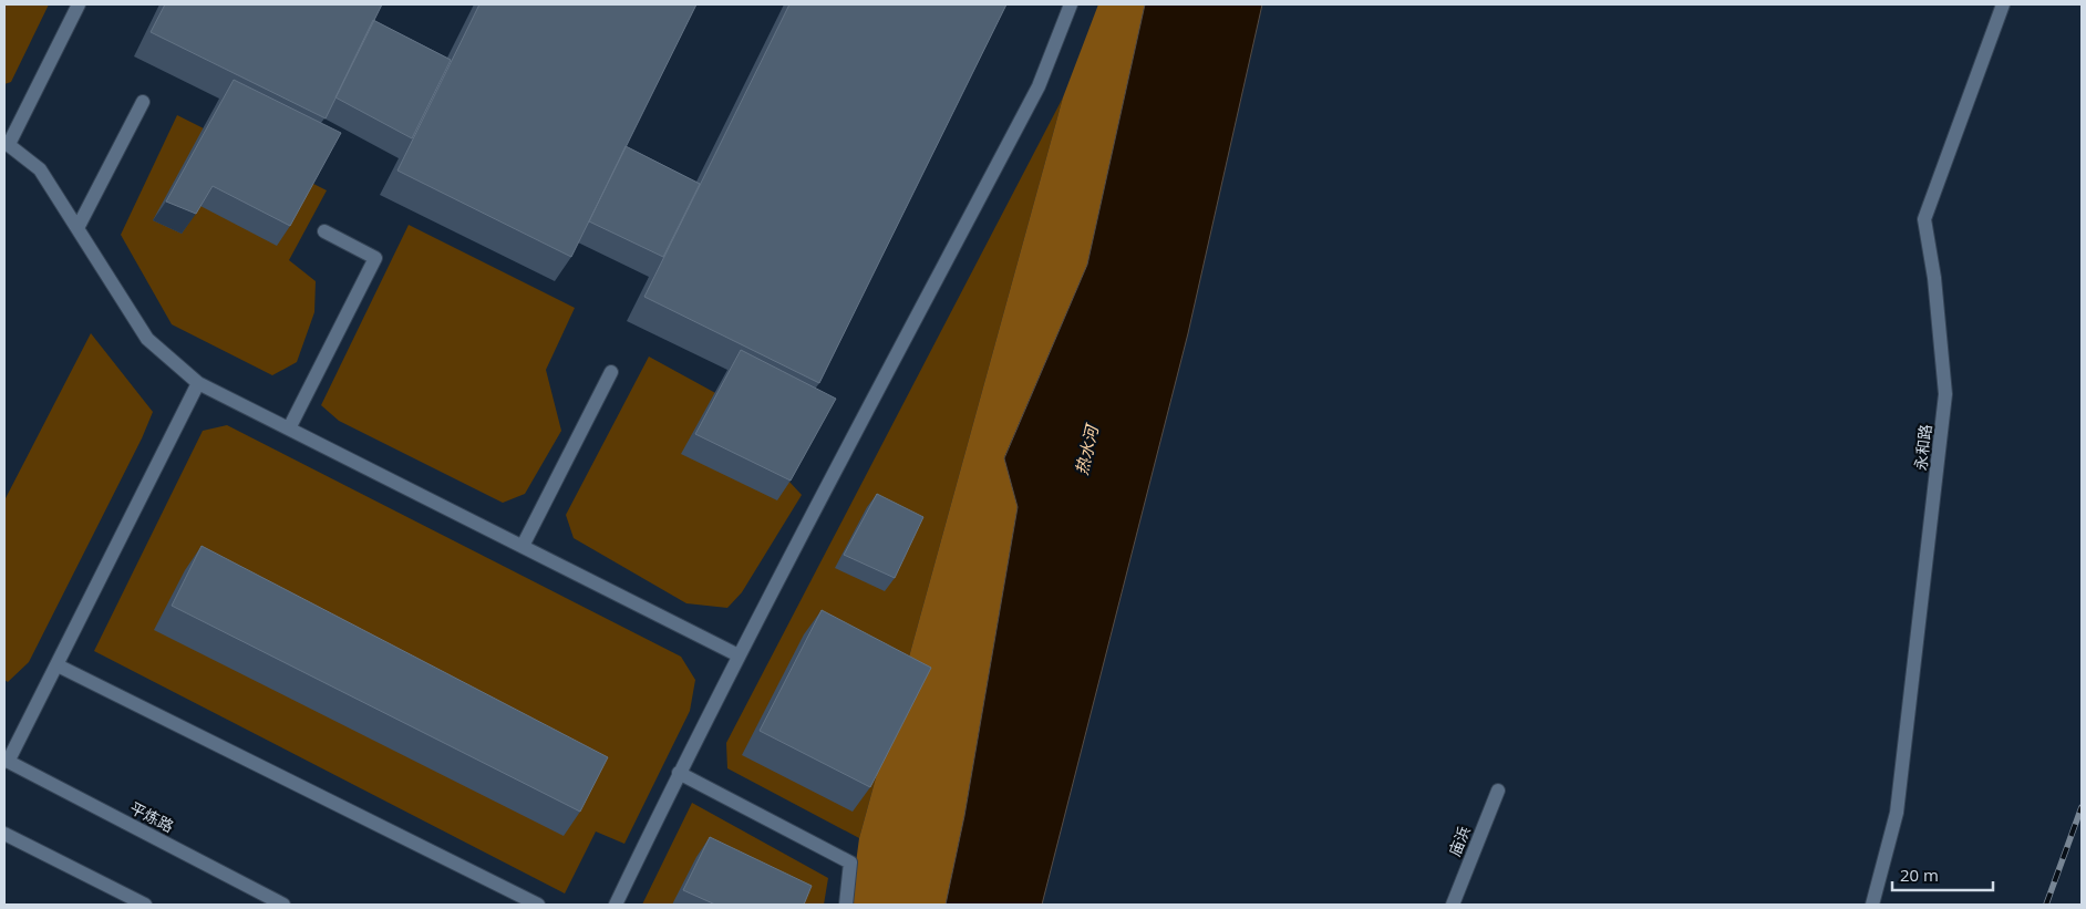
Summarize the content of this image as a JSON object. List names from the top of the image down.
{
  "streets": {
    "street": ["永和路", "平炼路", "庙浜"]
  },
  "water": ["热水河"],
  "scale_bar": "20 m"
}
